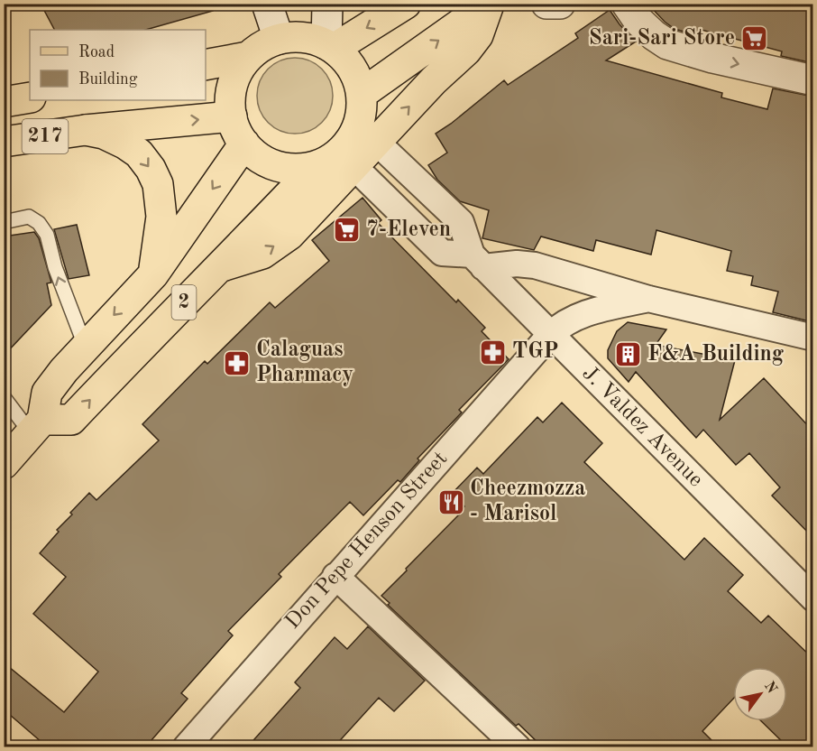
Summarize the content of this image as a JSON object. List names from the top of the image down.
{
  "streets": {
    "main road": ["217", "2"],
    "street": ["J. Valdez Avenue", "Don Pepe Henson Street"]
  },
  "crossings": [
    ["217", "2"],
    ["J. Valdez Avenue", "Don Pepe Henson Street"]
  ],
  "places": {
    "supermarket": ["Sari-Sari Store", "7-Eleven"],
    "pharmacy": ["TGP", "Calaguas Pharmacy"],
    "building": ["F&A Building"],
    "restaurant": ["Cheezmozza - Marisol"]
  },
  "legend": ["Road", "Building"],
  "north": "top right"
}
